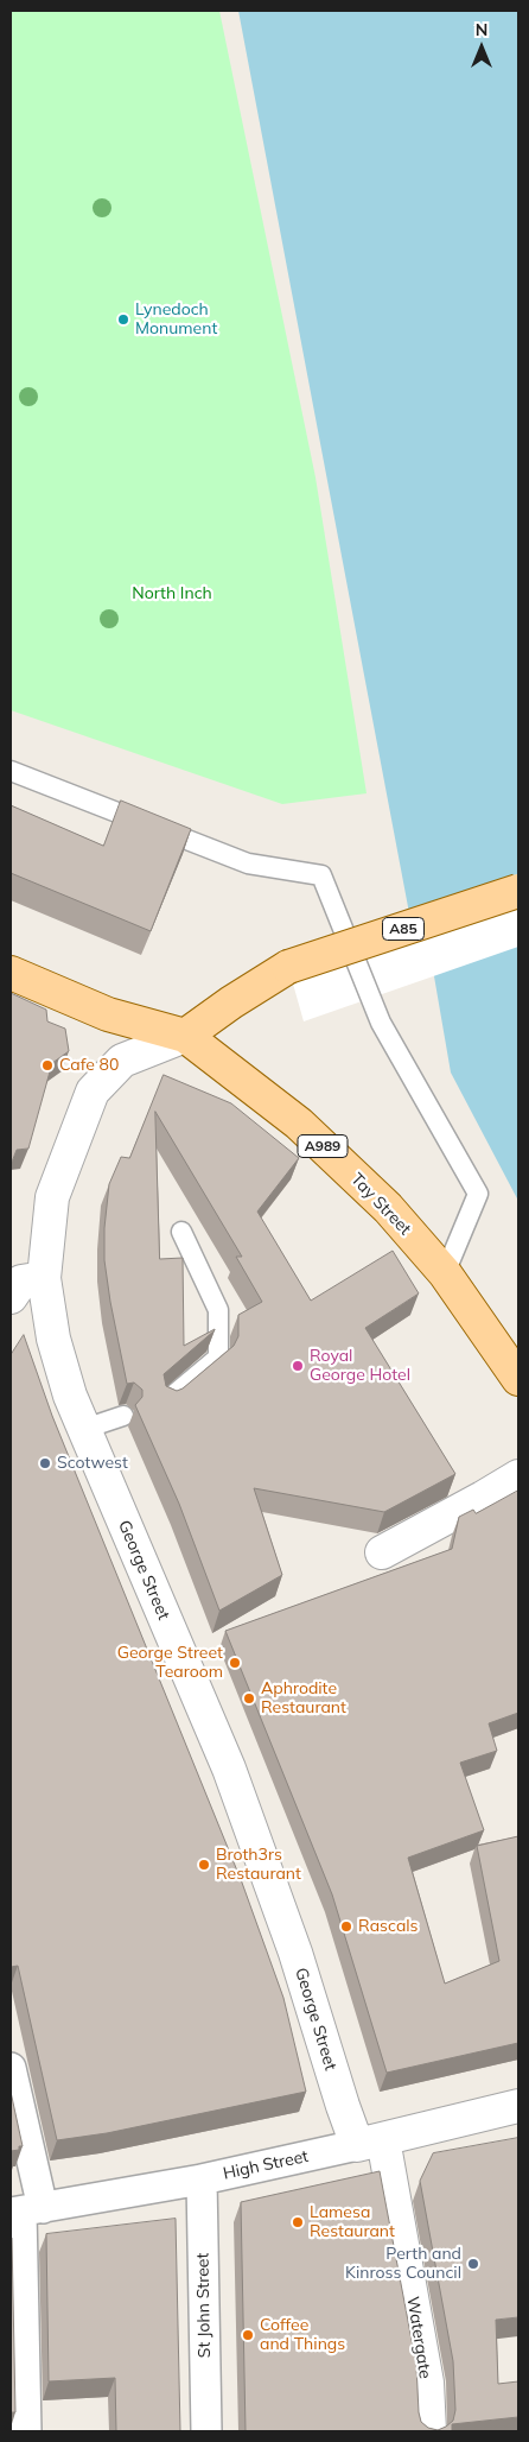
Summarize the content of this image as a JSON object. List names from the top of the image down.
{
  "streets": {
    "main road": ["A85", "A989", "Tay Street"],
    "street": [
      "George Street",
      "High Street",
      "St John Street",
      "Watergate"
    ]
  },
  "crossings": [
    ["A85", "A989"],
    ["A85", "Tay Street"],
    ["A85", "George Street"],
    ["A989", "Tay Street"],
    ["A989", "George Street"],
    ["Tay Street", "George Street"],
    ["George Street", "High Street"],
    ["George Street", "Watergate"],
    ["High Street", "St John Street"],
    ["High Street", "Watergate"]
  ],
  "parks": ["North Inch"],
  "places": [
    "Lynedoch Monument",
    "Cafe 80",
    "Royal George Hotel",
    "Scotwest",
    "George Street Tearoom",
    "Aphrodite Restaurant",
    "Broth3rs Restaurant",
    "Rascals",
    "Lamesa Restaurant",
    "Perth and Kinross Council",
    "Coffee and Things"
  ],
  "north": "top"
}
